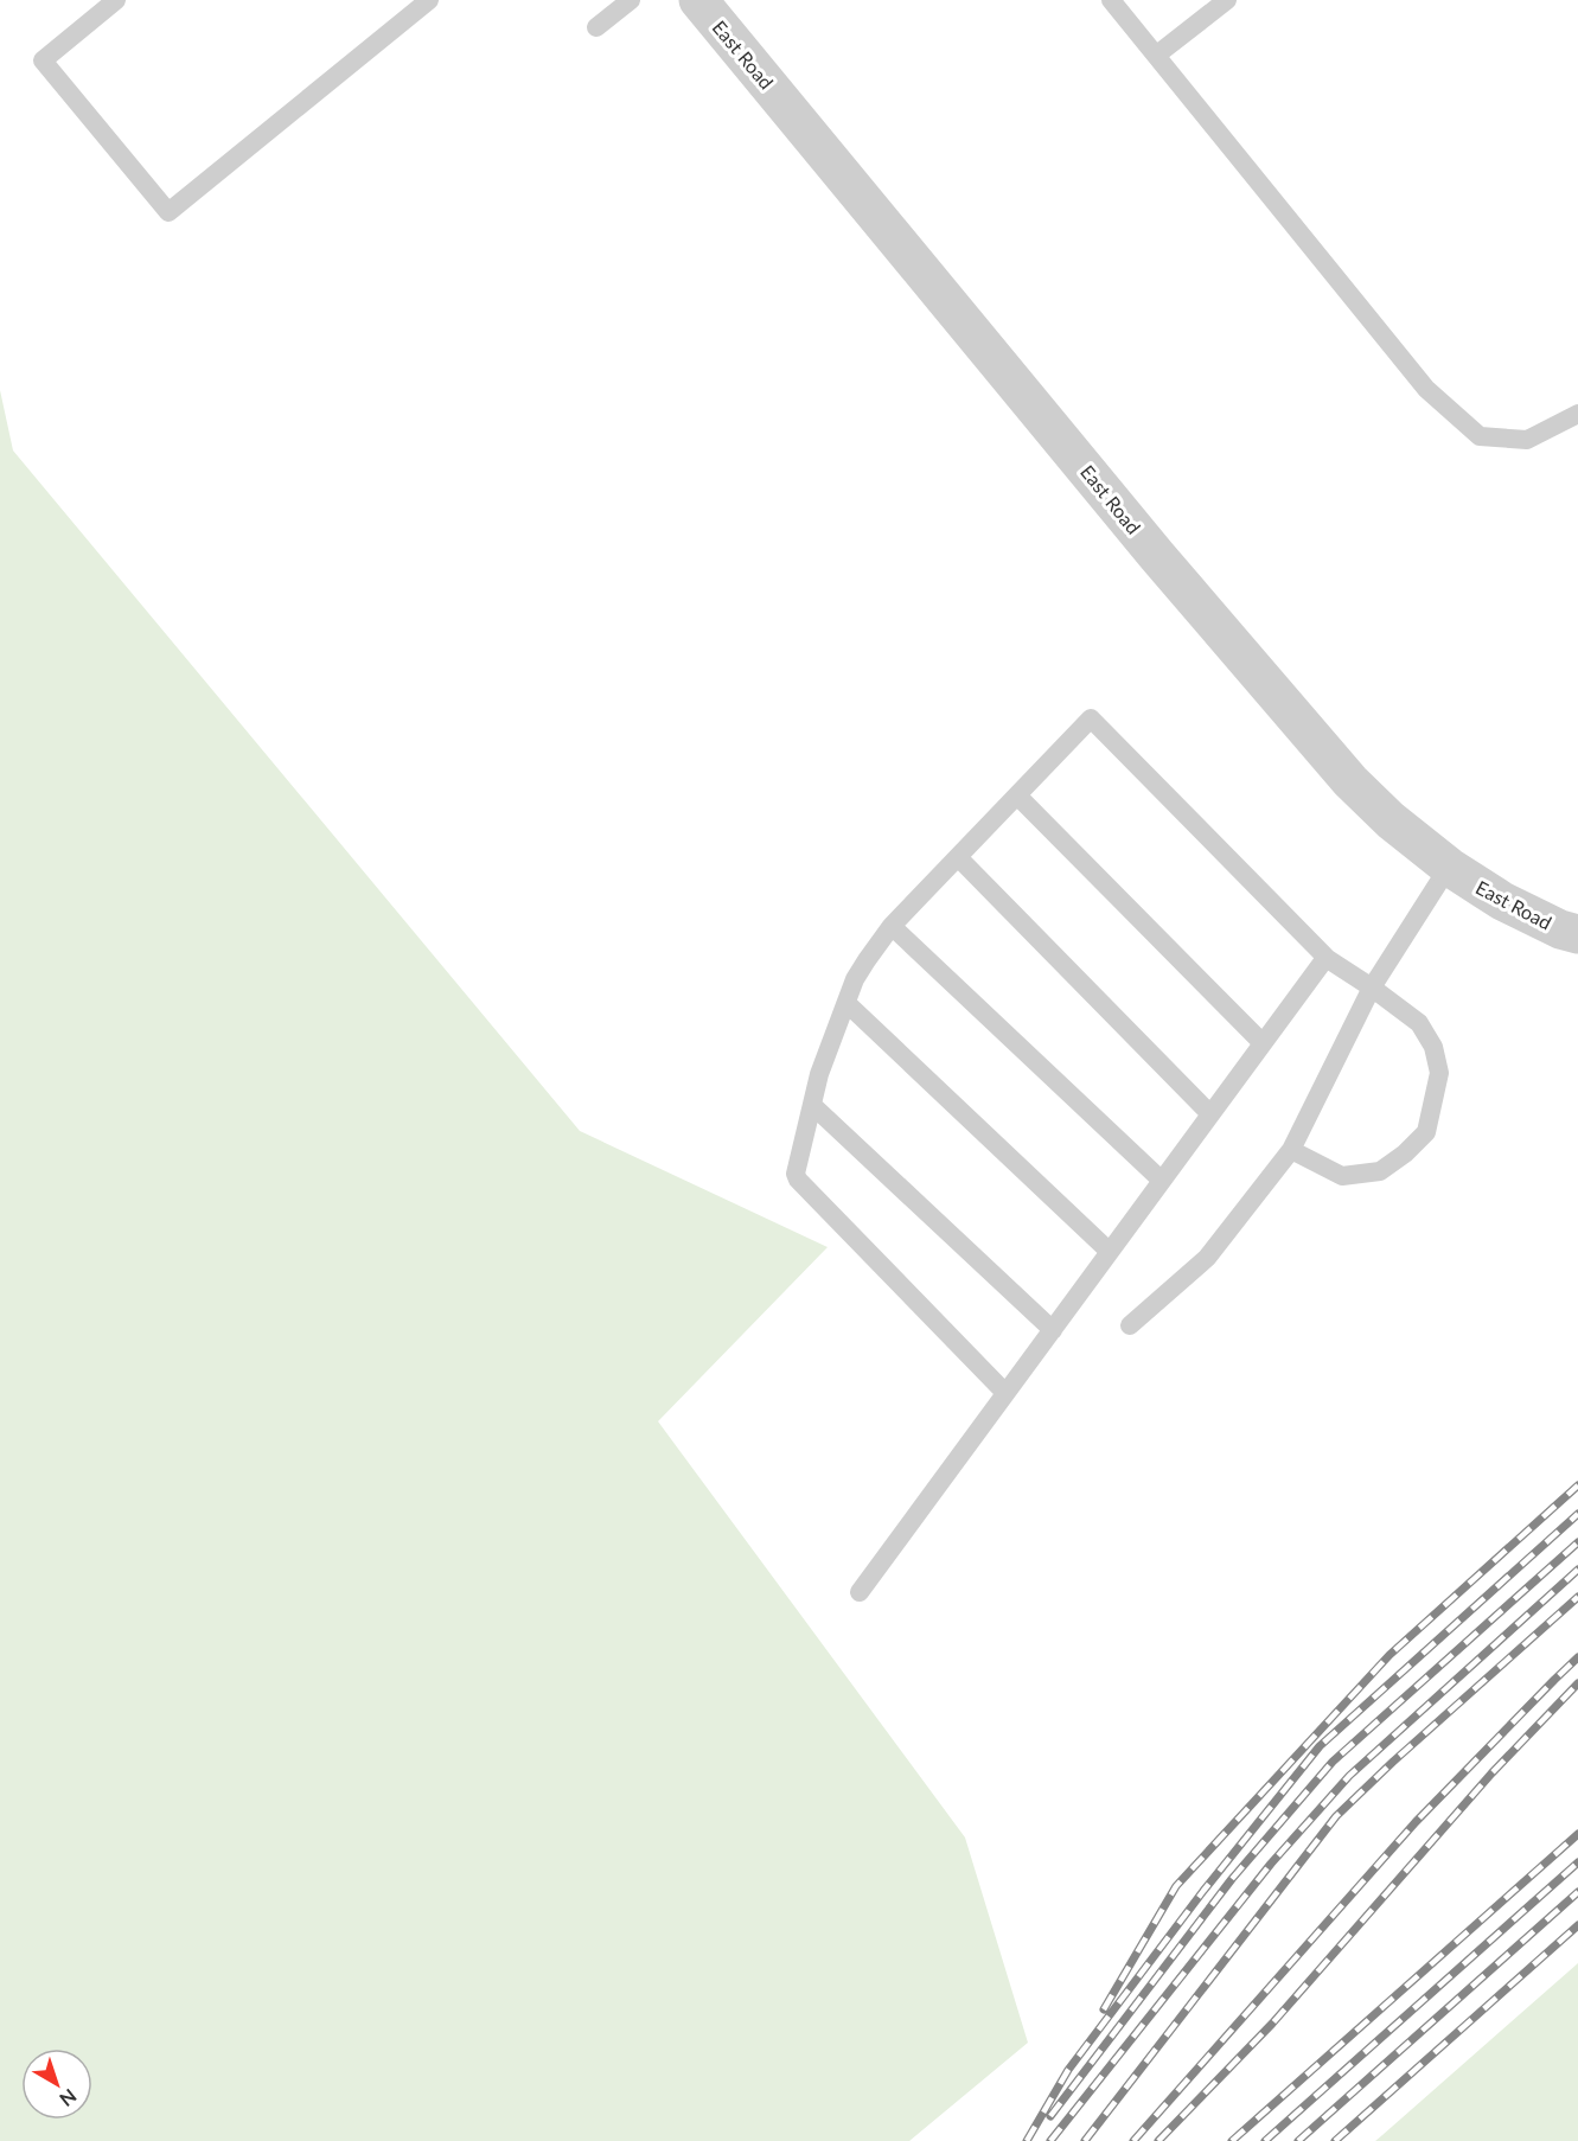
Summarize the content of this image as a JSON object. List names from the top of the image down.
{
  "streets": {
    "street": ["East Road"]
  },
  "north": "bottom right"
}
